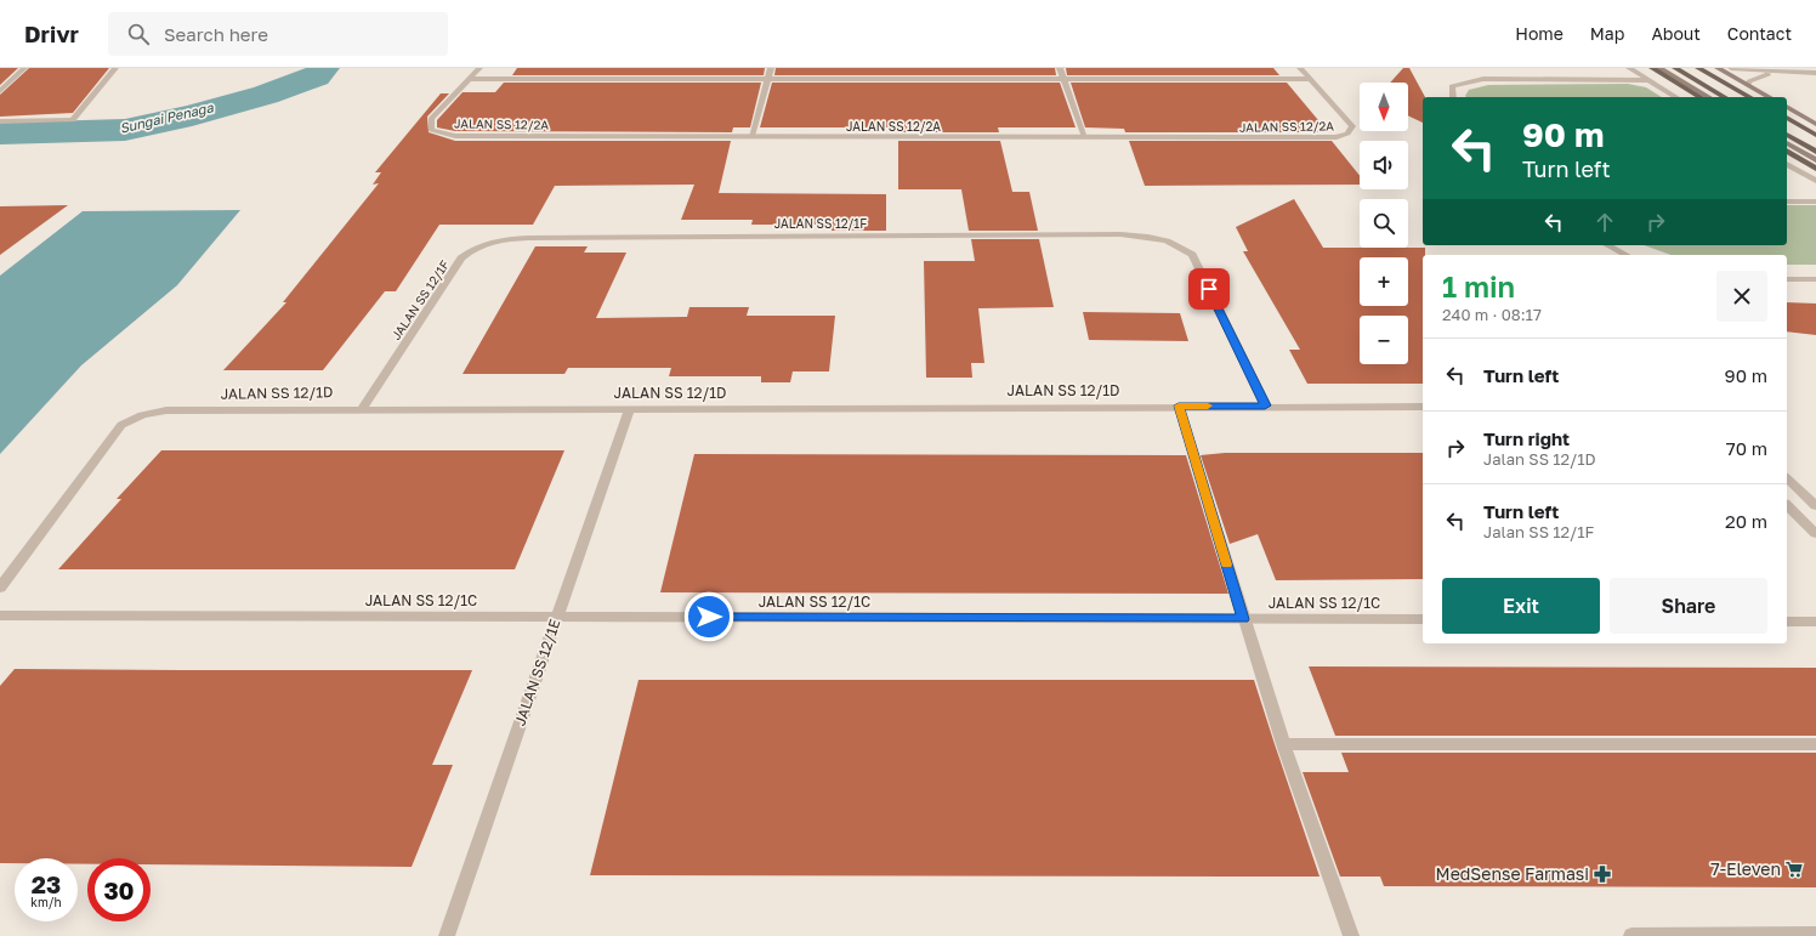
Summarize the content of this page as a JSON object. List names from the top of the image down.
{
  "streets": {
    "street": [
      "JALAN SS 12/2A",
      "JALAN SS 12/1F",
      "JALAN SS 12/1D",
      "JALAN SS 12/1C",
      "JALAN SS 12/1E"
    ]
  },
  "crossings": [
    ["JALAN SS 12/1F", "JALAN SS 12/1D"],
    ["JALAN SS 12/1D", "JALAN SS 12/1E"],
    ["JALAN SS 12/1C", "JALAN SS 12/1E"]
  ],
  "water": ["Sungai Penaga"],
  "places": {
    "supermarket": ["7-Eleven"],
    "pharmacy": ["MedSense Farmasi"]
  },
  "north": "bottom",
  "page": {
    "header": "Drivr",
    "search": "Search here",
    "nav": [
      "Home",
      "Map",
      "About",
      "Contact"
    ],
    "map_buttons": ["+", "−"],
    "turn": ["90 m", "Turn left"],
    "heading": ["1 min", "240 m · 08:17"],
    "list": [
      {
        "name": "Turn left",
        "value": "90 m"
      },
      {
        "name": "Turn right",
        "note": "Jalan SS 12/1D",
        "value": "70 m"
      },
      {
        "name": "Turn left",
        "note": "Jalan SS 12/1F",
        "value": "20 m"
      }
    ],
    "buttons": ["Exit", "Share"],
    "speed": "23 km/h",
    "limit": "30"
  }
}
